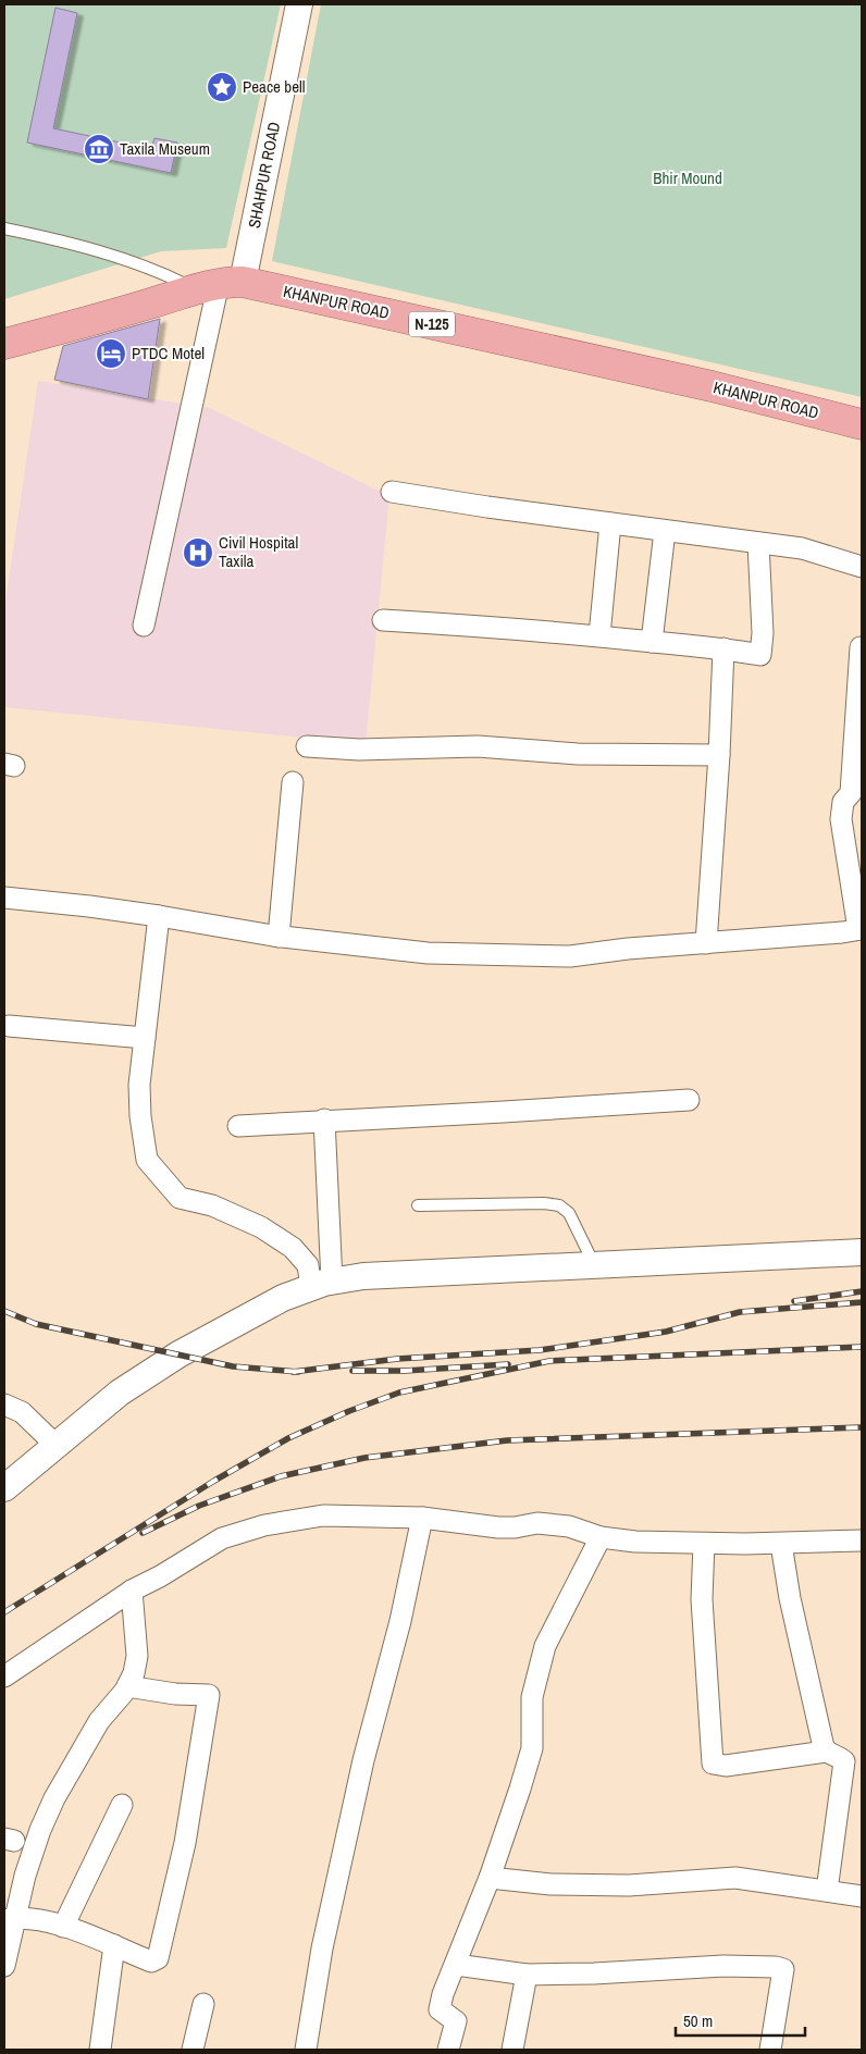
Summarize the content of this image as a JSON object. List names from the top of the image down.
{
  "streets": {
    "highway": ["KHANPUR ROAD", "N-125"],
    "street": ["SHAHPUR ROAD"]
  },
  "crossings": [
    ["SHAHPUR ROAD", "KHANPUR ROAD"]
  ],
  "parks": ["Bhir Mound"],
  "places": {
    "place": ["Peace bell"],
    "museum": ["Taxila Museum"],
    "hotel": ["PTDC Motel"],
    "hospital": ["Civil Hospital Taxila"]
  },
  "scale_bar": "50 m"
}
